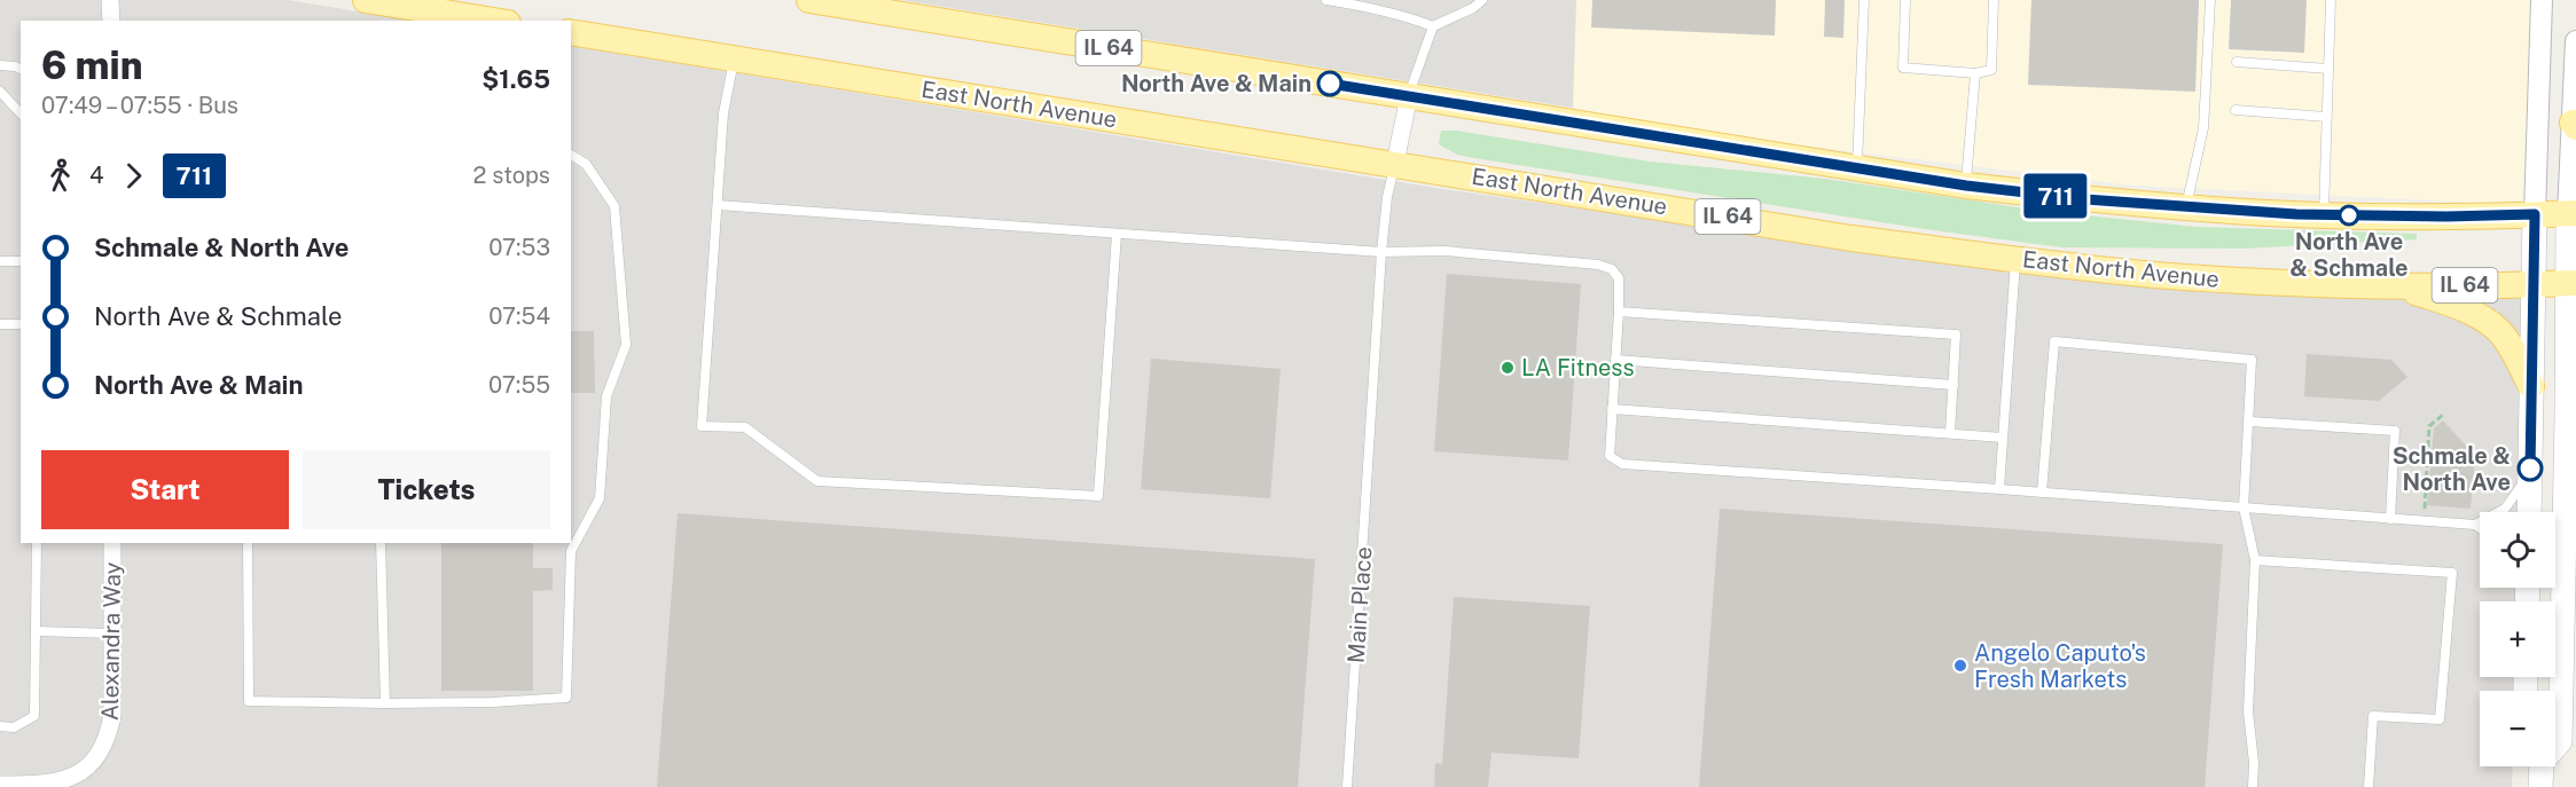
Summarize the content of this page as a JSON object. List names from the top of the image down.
{
  "streets": {
    "main road": ["IL 64", "East North Avenue"],
    "street": ["Alexandra Way"],
    "lane": ["Main Place"]
  },
  "crossings": [
    ["East North Avenue", "Main Place"]
  ],
  "places": [
    "North Ave & Main",
    "North Ave & Schmale",
    "LA Fitness",
    "Schmale & North Ave",
    "Angelo Caputo's Fresh Markets"
  ],
  "lines": ["bus line 711"],
  "page": {
    "on_map": "711",
    "heading": ["6 min", "07:49 – 07:55 · Bus", "$1.65"],
    "legs": ["4", "711", "2 stops"],
    "list": [
      {
        "name": "Schmale & North Ave",
        "value": "07:53"
      },
      {
        "name": "North Ave & Schmale",
        "value": "07:54"
      },
      {
        "name": "North Ave & Main",
        "value": "07:55"
      }
    ],
    "buttons": ["Start", "Tickets"],
    "map_buttons": ["+", "−"]
  }
}
